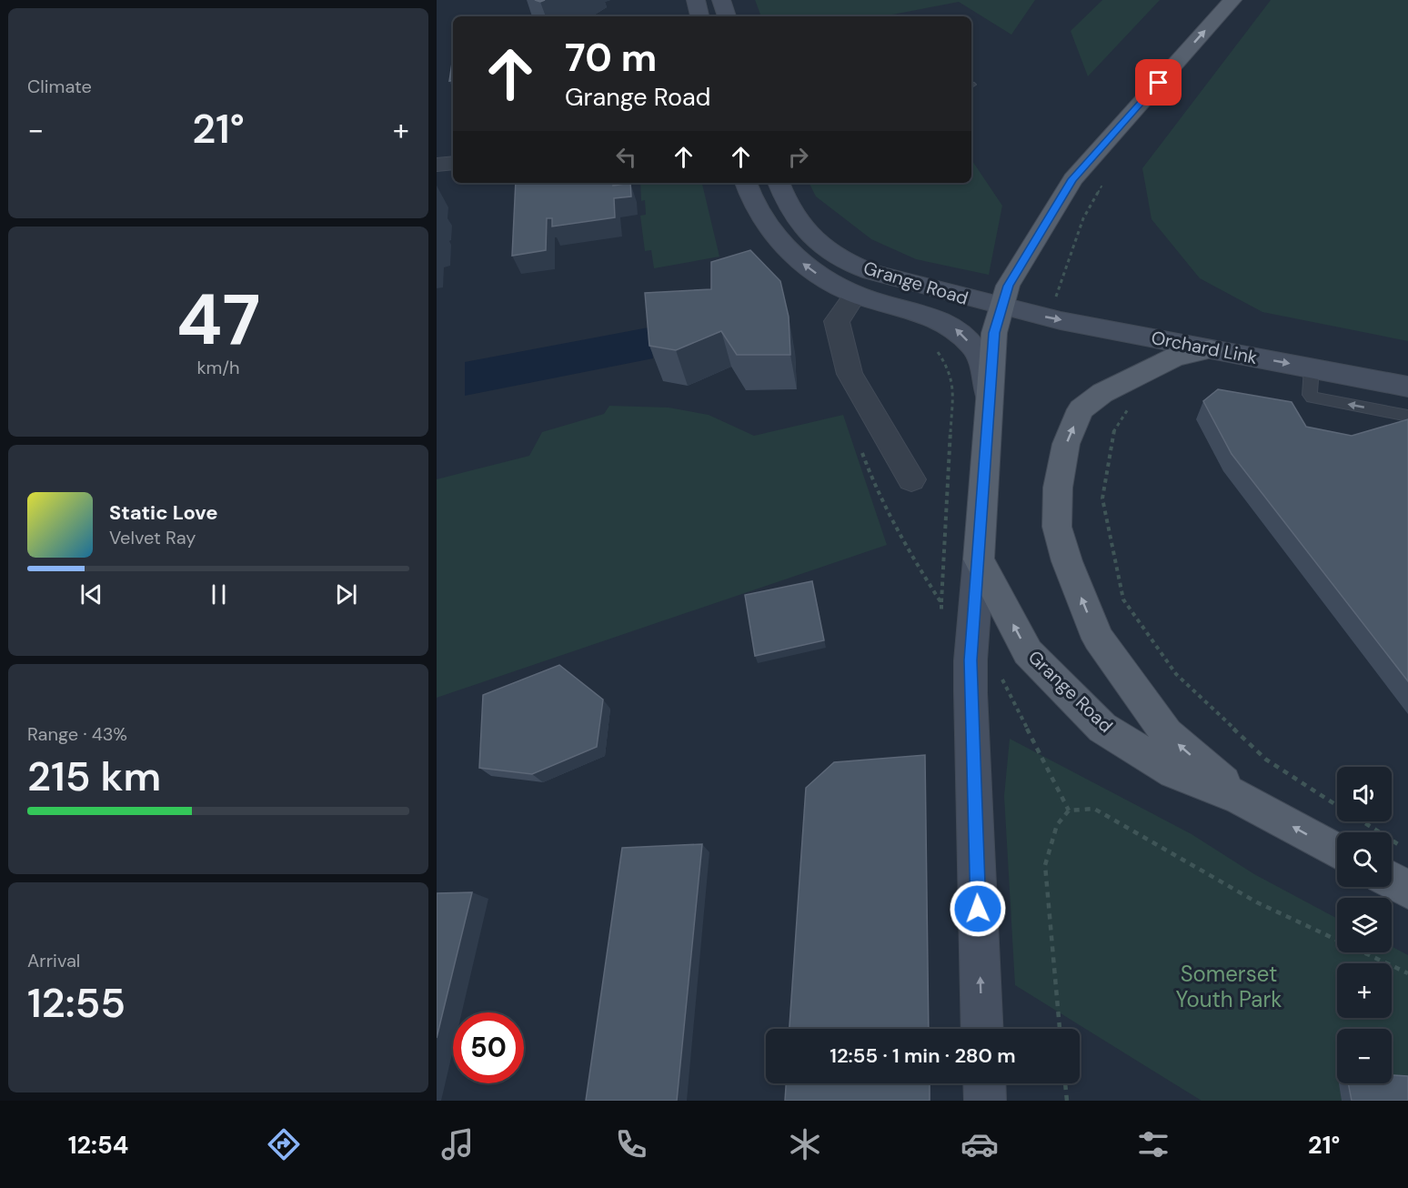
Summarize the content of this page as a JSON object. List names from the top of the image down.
{
  "streets": {
    "main road": ["Grange Road", "Orchard Link"]
  },
  "crossings": [
    ["Grange Road", "Orchard Link"]
  ],
  "one_way": ["Orchard Link"],
  "parks": ["Somerset Youth Park"],
  "page": {
    "tile": [
      "Climate",
      ["47", "km/h"],
      ["Range · 43%", "215 km"],
      ["Arrival", "12:55"]
    ],
    "turn": ["70 m", "Grange Road"],
    "heat": ["−", "21°", "+"],
    "song": ["Static Love", "Velvet Ray"],
    "map_buttons": ["+", "−"],
    "limit": "50",
    "trip": "12:55 · 1 min · 280 m",
    "tabs": ["12:54", "21°"]
  }
}
